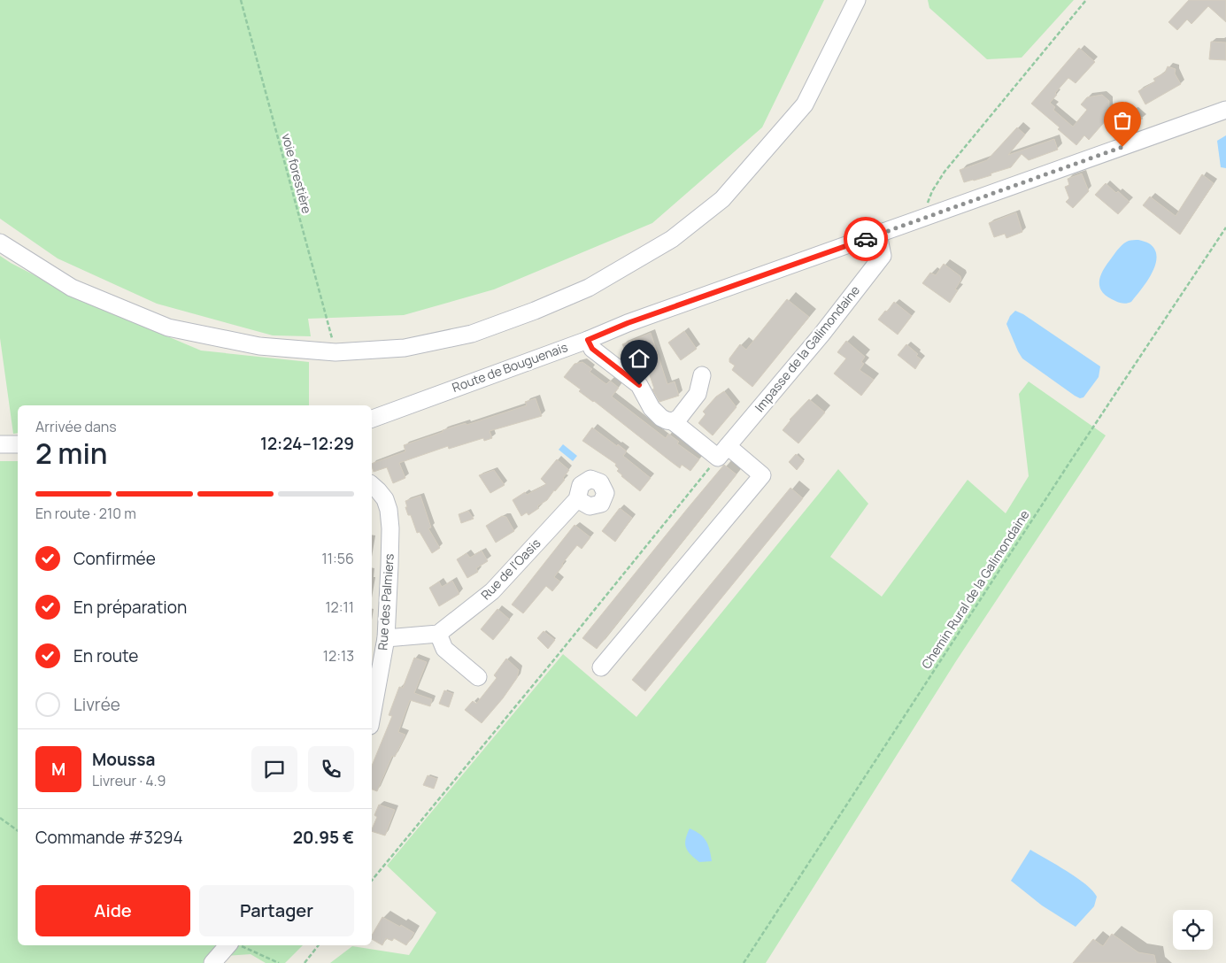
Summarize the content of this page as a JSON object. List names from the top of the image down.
{
  "streets": {
    "street": [
      "Impasse de la Galimondaine",
      "Route de Bouguenais",
      "Rue de l'Oasis",
      "Rue des Palmiers"
    ],
    "path": ["voie forestière", "Chemin Rural de la Galimondaine"]
  },
  "crossings": [
    ["Impasse de la Galimondaine", "Route de Bouguenais"]
  ],
  "page": {
    "heading": ["2 min", "Arrivée dans", "12:24–12:29"],
    "panel": [
      "Moussa",
      "Livreur · 4.9",
      "Commande #3294",
      "20.95 €"
    ],
    "bar": "En route · 210 m",
    "list": [
      ["Confirmée", "11:56"],
      ["En préparation", "12:11"],
      ["En route", "12:13"],
      "Livrée"
    ],
    "round": "M",
    "buttons": ["Aide", "Partager"]
  }
}
